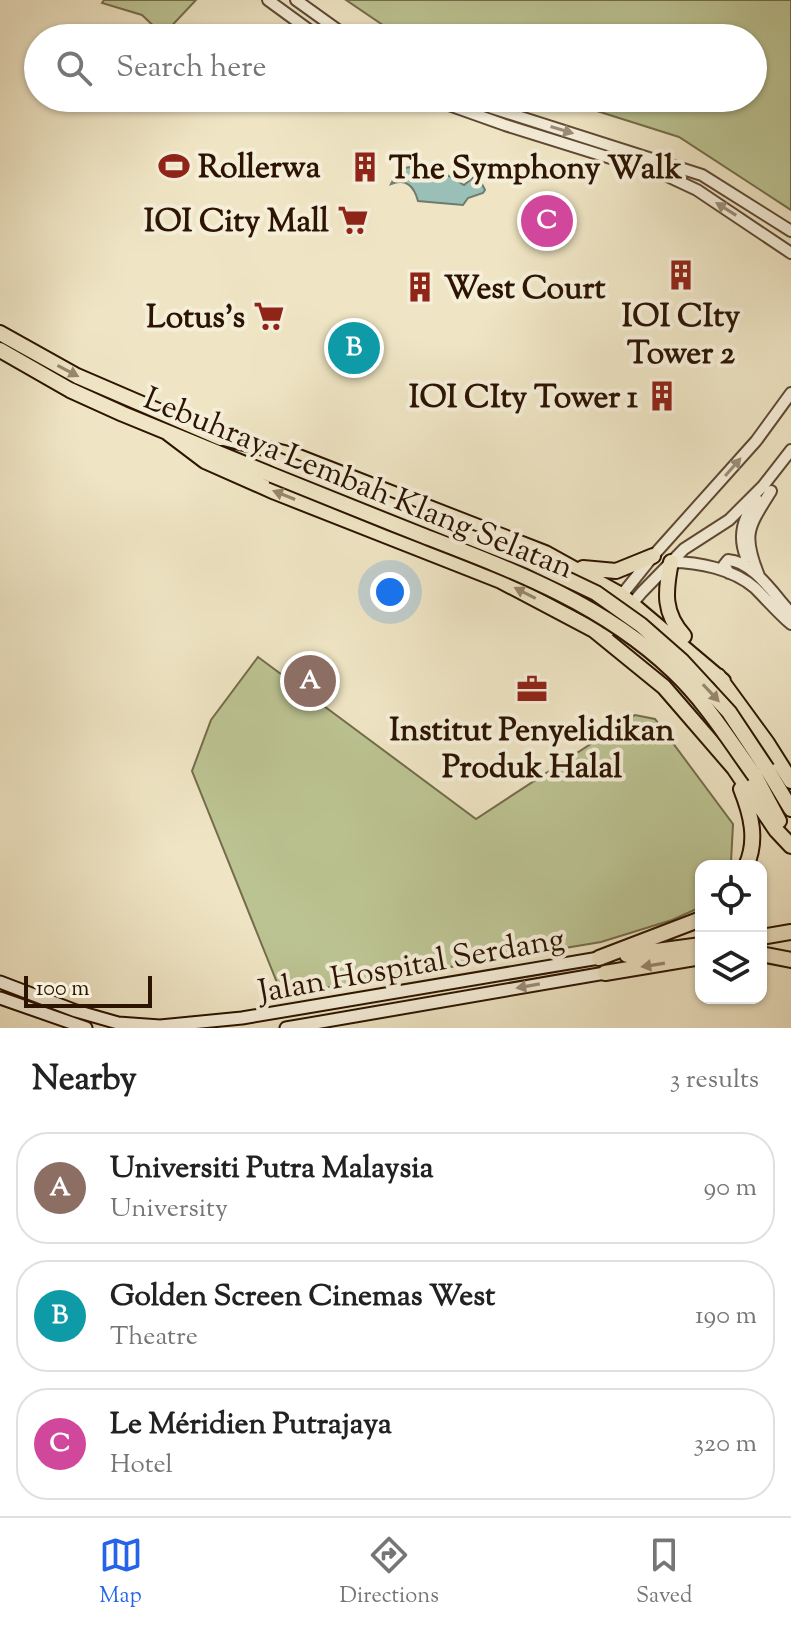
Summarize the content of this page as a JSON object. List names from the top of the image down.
{
  "streets": {
    "highway": ["Lebuhraya Lembah Klang Selatan"],
    "main road": ["Jalan Hospital Serdang"]
  },
  "places": {
    "sports": ["Rollerwa"],
    "building": [
      "The Symphony Walk",
      "IOI CIty Tower 2",
      "West Court",
      "IOI CIty Tower 1"
    ],
    "supermarket": ["IOI City Mall", "Lotus's"],
    "office": ["Institut Penyelidikan Produk Halal"]
  },
  "scale_bar": "100 m",
  "page": {
    "search": "Search here",
    "pins": ["C", "B", "A"],
    "scale": "100 m",
    "heading": ["Nearby", "3 results"],
    "list": [
      {
        "mark": "A",
        "name": "Universiti Putra Malaysia",
        "note": "University",
        "value": "90 m"
      },
      {
        "mark": "B",
        "name": "Golden Screen Cinemas West",
        "note": "Theatre",
        "value": "190 m"
      },
      {
        "mark": "C",
        "name": "Le Méridien Putrajaya",
        "note": "Hotel",
        "value": "320 m"
      }
    ],
    "nav": ["Map", "Directions", "Saved"]
  }
}
